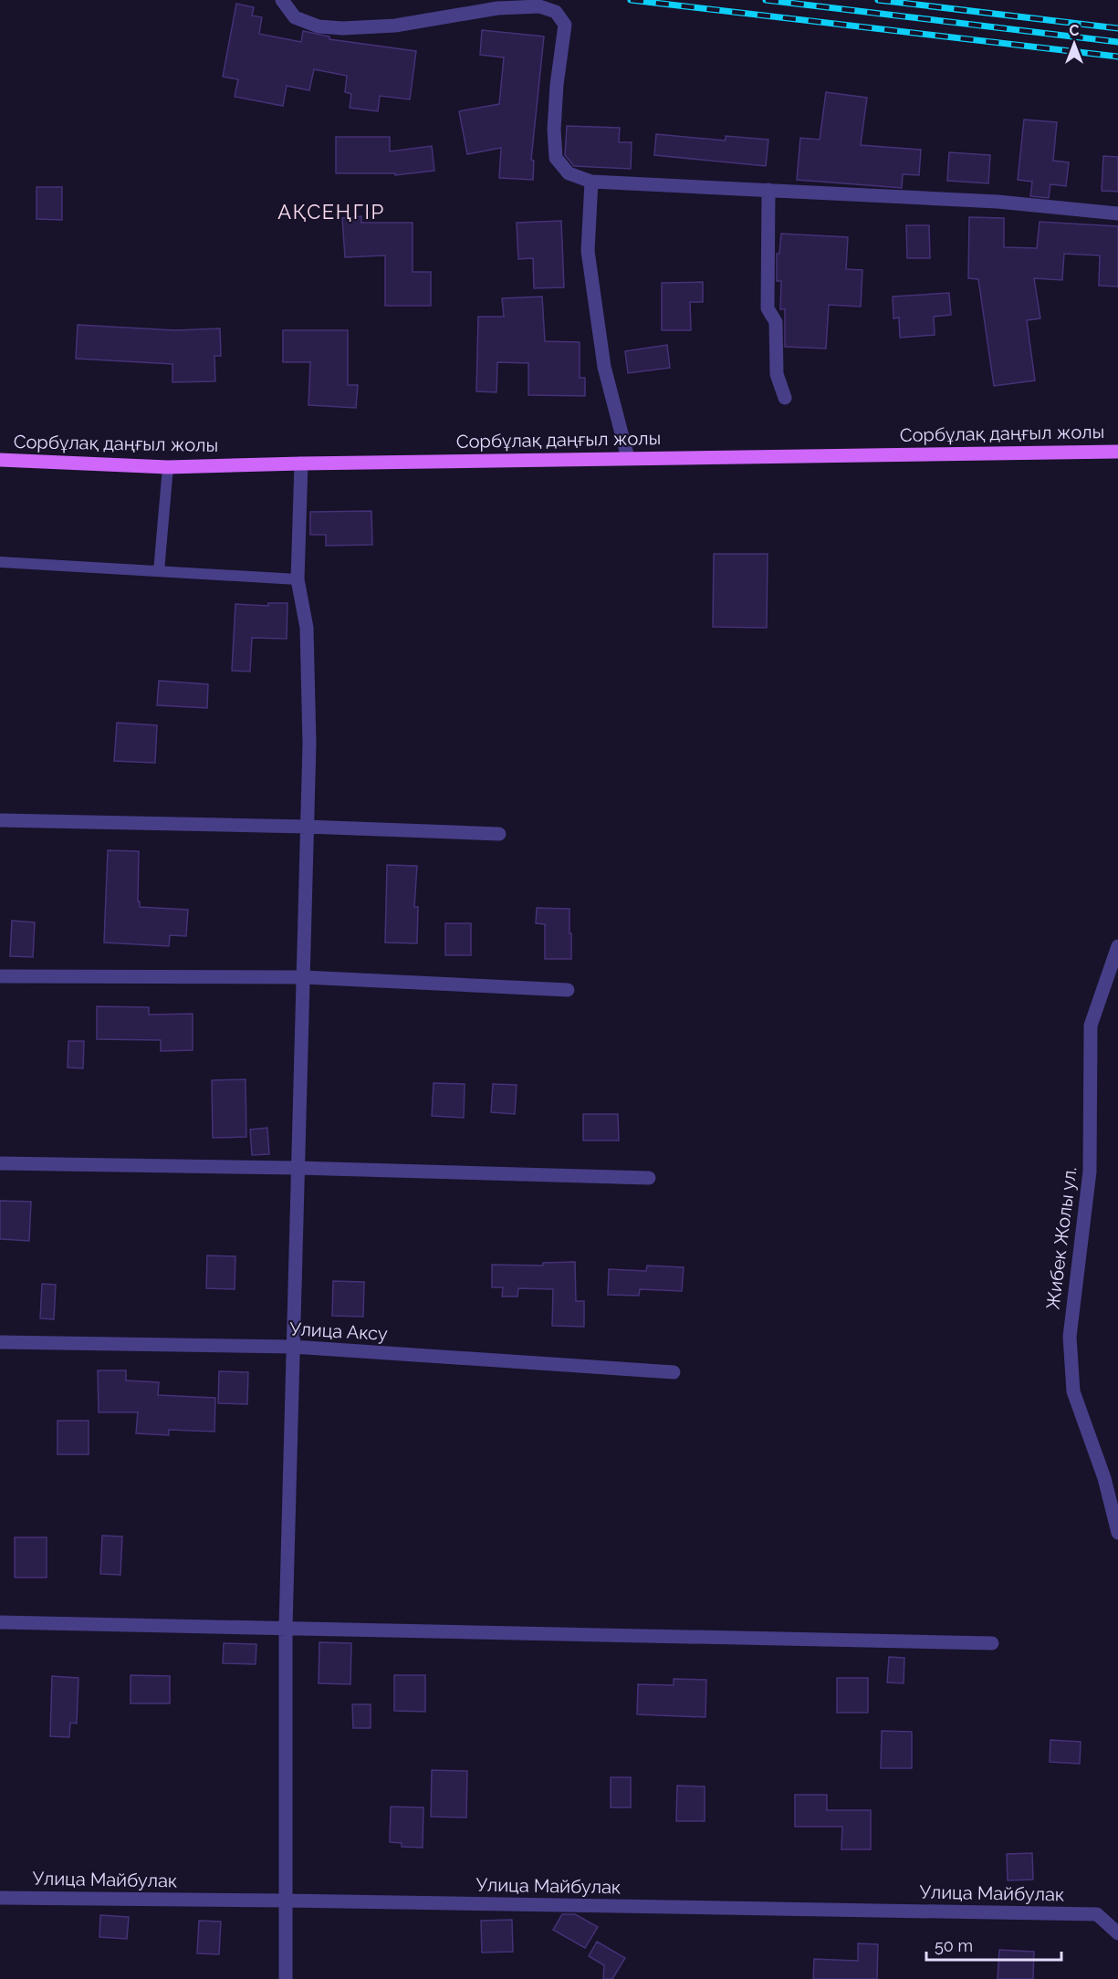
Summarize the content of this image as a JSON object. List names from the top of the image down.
{
  "streets": {
    "main road": ["Сорбұлақ даңғыл жолы"],
    "street": ["Жибек Жолы ул.", "Улица Аксу", "Улица Майбулак"]
  },
  "districts": ["АҚСЕҢГІР"],
  "scale_bar": "50 m",
  "north": "top"
}
